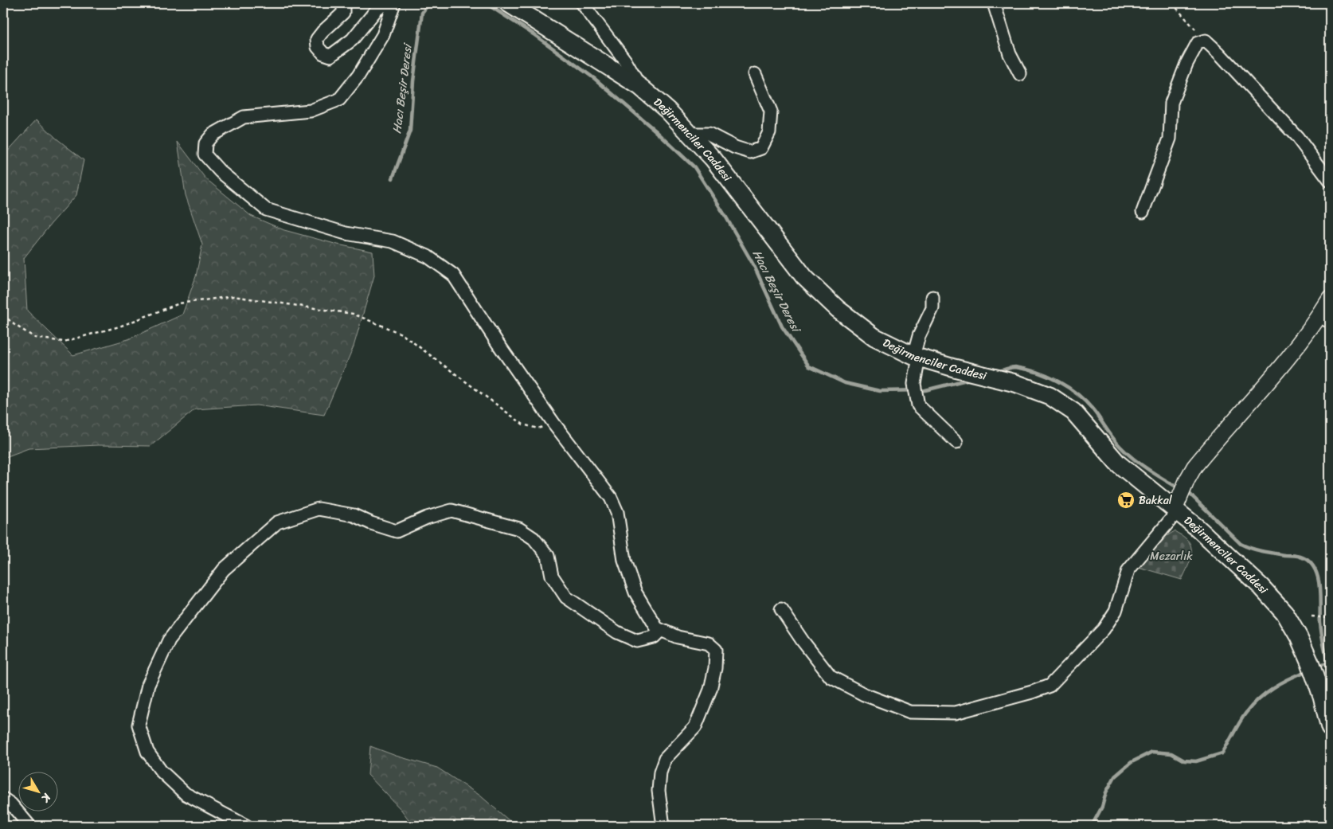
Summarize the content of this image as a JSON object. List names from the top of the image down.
{
  "streets": {
    "main road": ["Değirmenciler Caddesi"]
  },
  "water": ["Hacı Beşir Deresi"],
  "parks": ["Mezarlık"],
  "places": {
    "supermarket": ["Bakkal"]
  },
  "north": "bottom right"
}
